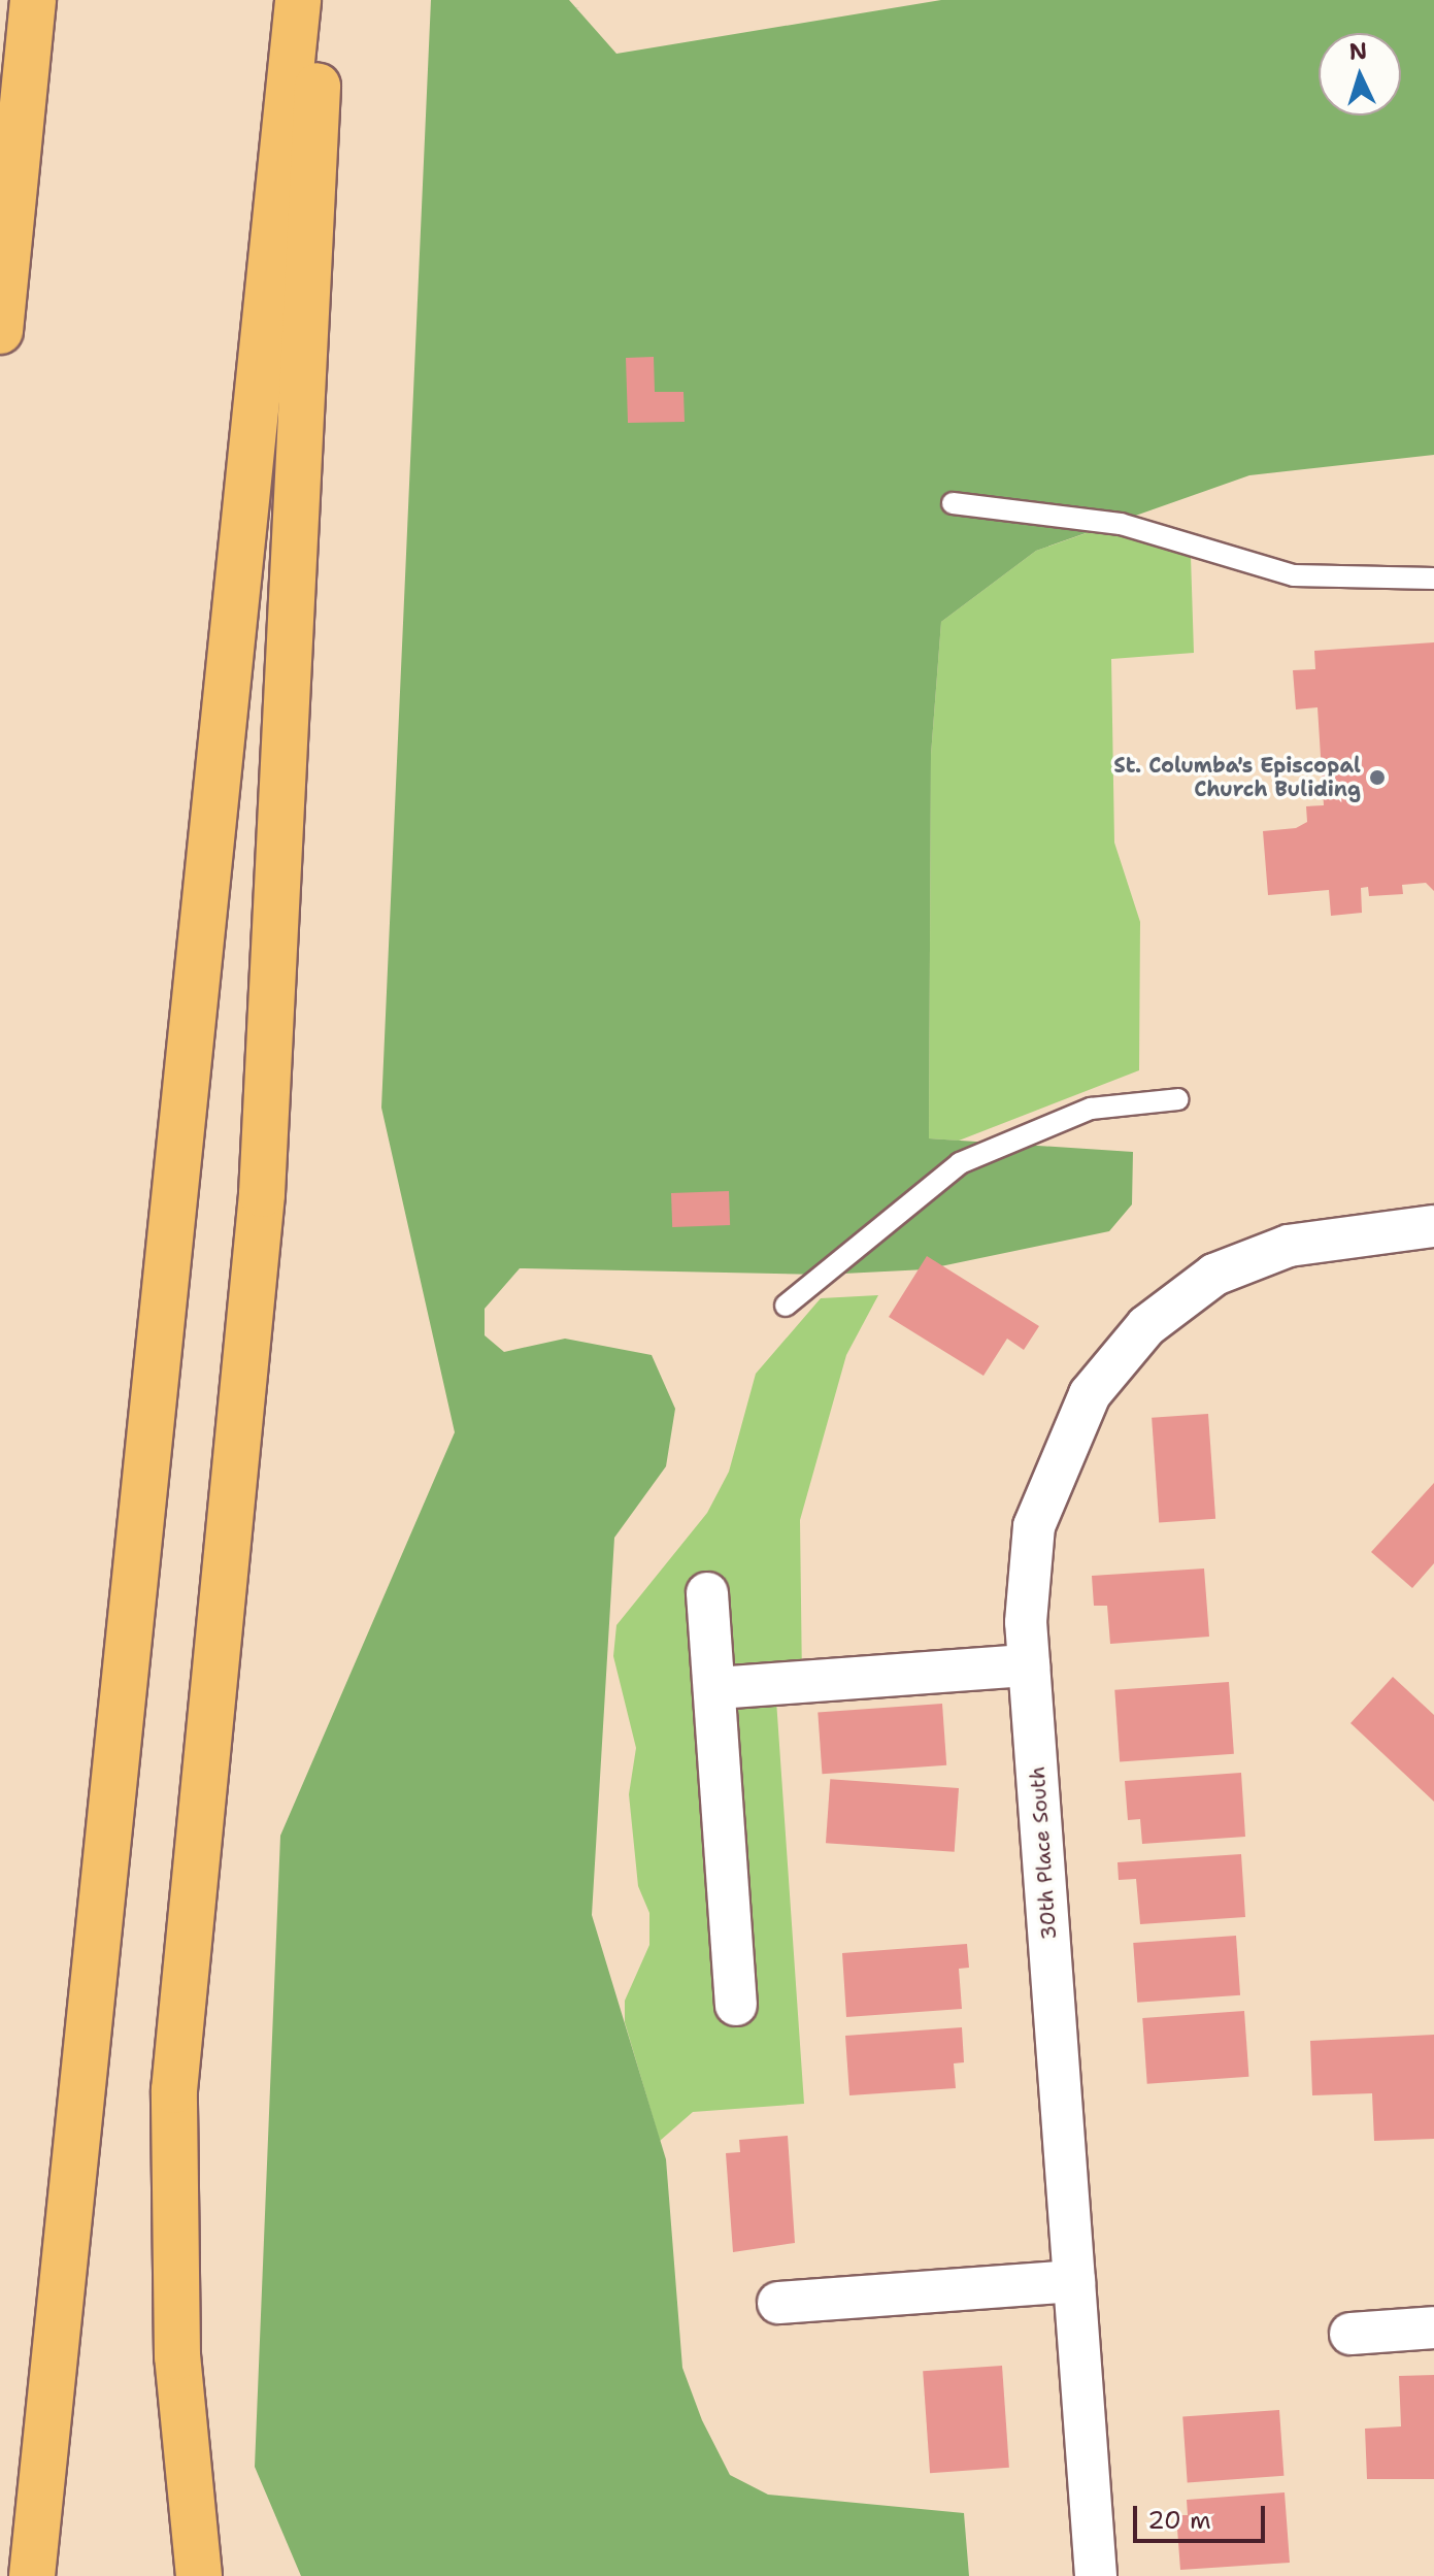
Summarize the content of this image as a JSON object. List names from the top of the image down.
{
  "streets": {
    "street": ["30th Place South"]
  },
  "places": ["St. Columba's Episcopal Church Buliding"],
  "scale_bar": "20 m",
  "north": "top"
}
